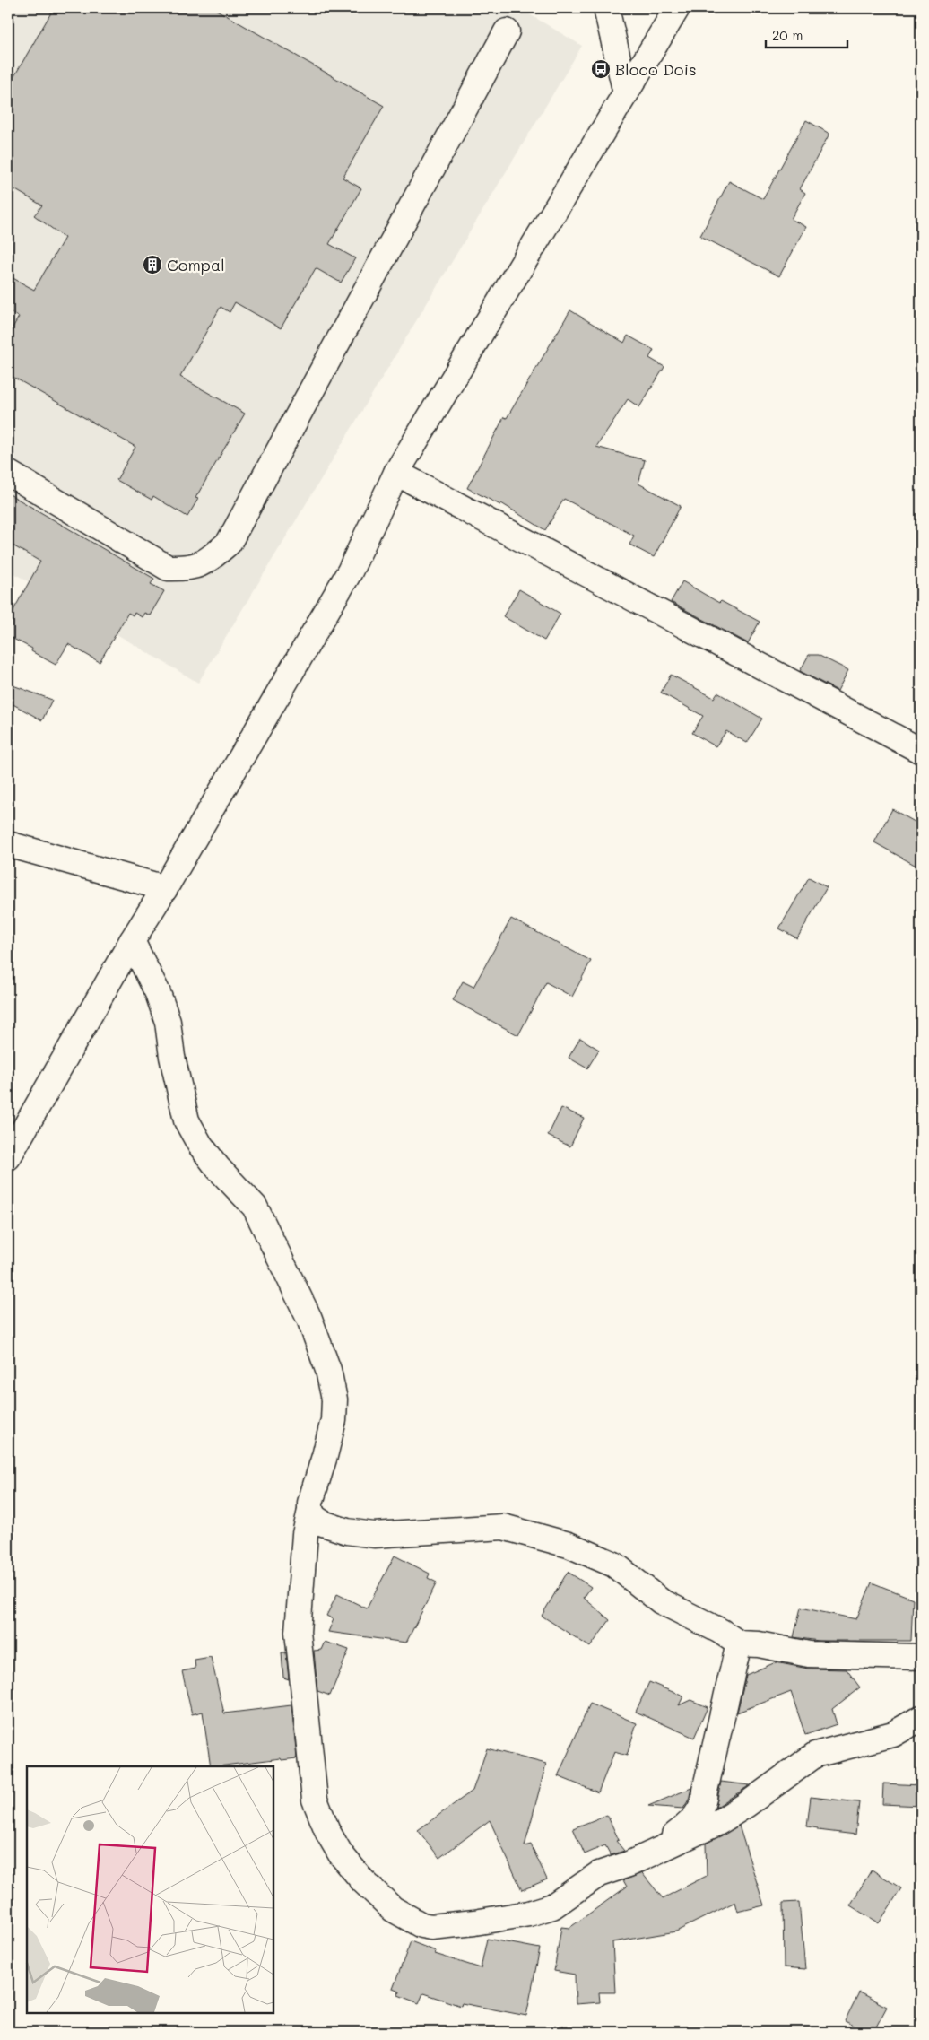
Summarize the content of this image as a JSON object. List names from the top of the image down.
{
  "places": {
    "bus stop": ["Bloco Dois"],
    "building": ["Compal"]
  },
  "scale_bar": "20 m"
}
